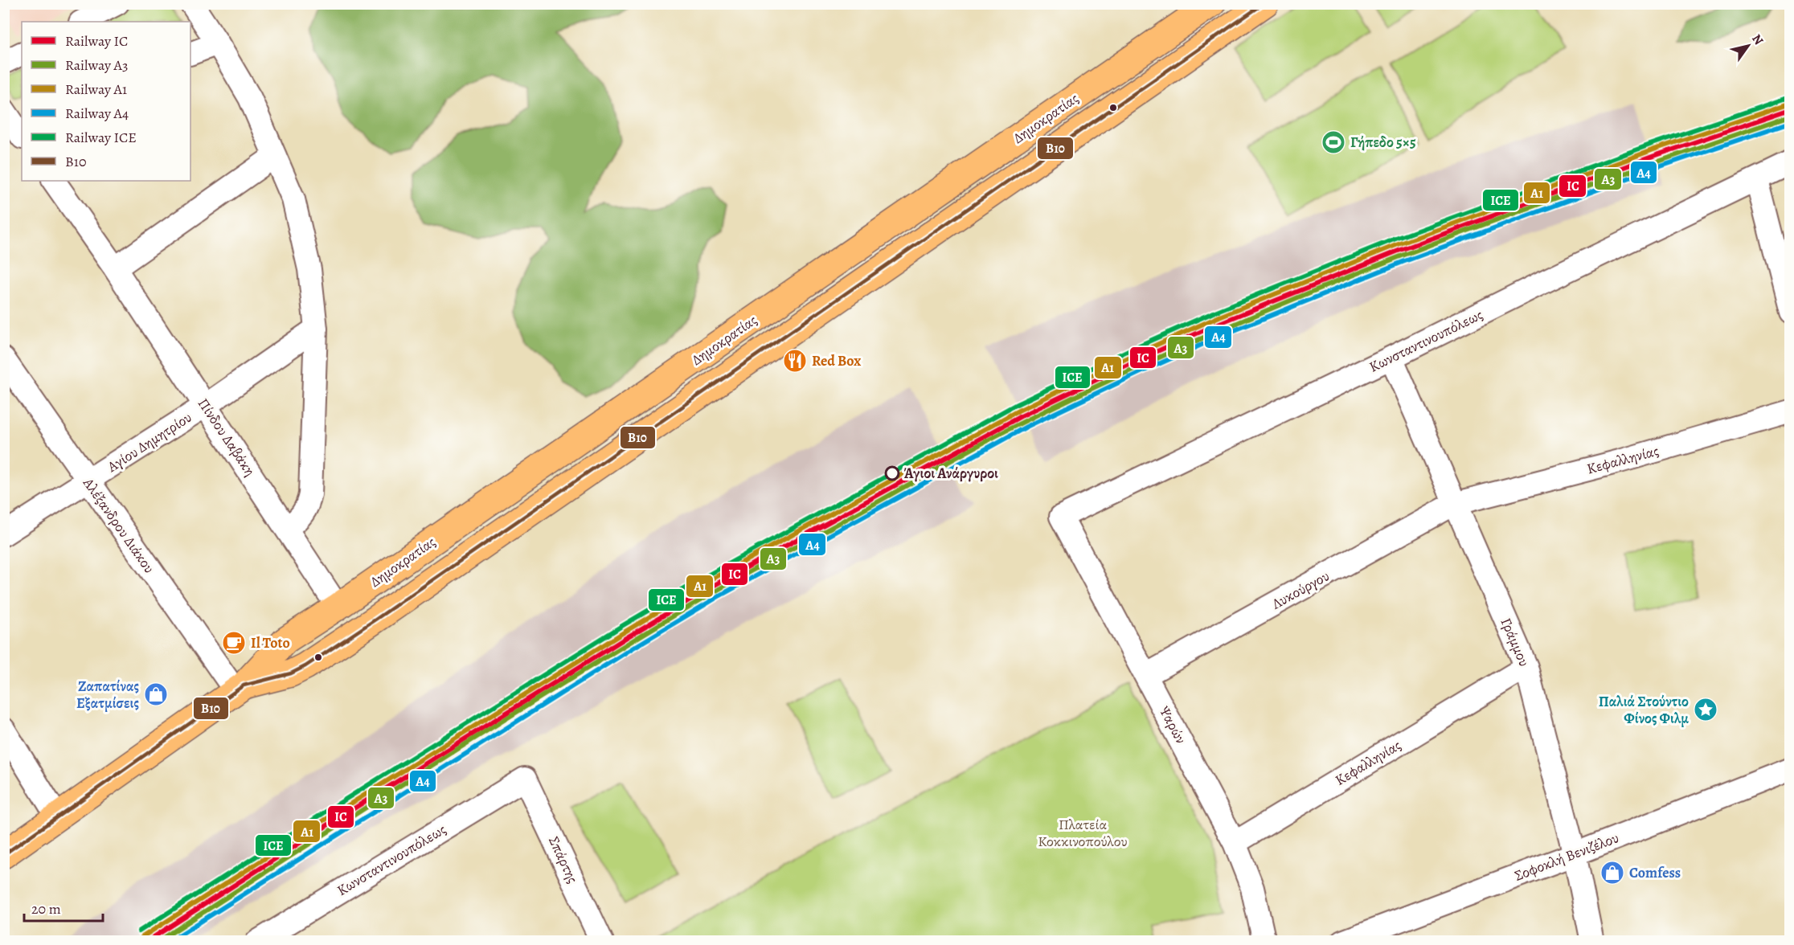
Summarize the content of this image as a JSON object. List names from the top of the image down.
{
  "streets": {
    "main road": ["Δημοκρατίας"],
    "street": [
      "Κωνσταντινουπόλεως",
      "Πίνδου Δαβάκη",
      "Αγίου Δημητρίου",
      "Κεφαλληνίας",
      "Αλέξανδρου Διάκου",
      "Λυκούργου",
      "Γράμμου",
      "Ψαρών",
      "Σοφοκλή Βενιζέλου",
      "Σπάρτης"
    ]
  },
  "crossings": [
    ["Δημοκρατίας", "Πίνδου Δαβάκη"],
    ["Δημοκρατίας", "Αλέξανδρου Διάκου"],
    ["Κωνσταντινουπόλεως", "Γράμμου"],
    ["Κωνσταντινουπόλεως", "Ψαρών"],
    ["Κωνσταντινουπόλεως", "Σπάρτης"],
    ["Πίνδου Δαβάκη", "Αγίου Δημητρίου"],
    ["Αγίου Δημητρίου", "Αλέξανδρου Διάκου"],
    ["Κεφαλληνίας", "Λυκούργου"],
    ["Κεφαλληνίας", "Γράμμου"],
    ["Κεφαλληνίας", "Ψαρών"],
    ["Λυκούργου", "Γράμμου"],
    ["Λυκούργου", "Ψαρών"],
    ["Γράμμου", "Σοφοκλή Βενιζέλου"]
  ],
  "parks": ["Πλατεία Κοκκινοπούλου"],
  "places": {
    "sports": ["Γήπεδο 5×5"],
    "restaurant": ["Red Box"],
    "other": ["Άγιοι Ανάργυροι"],
    "cafe": ["Il Toto"],
    "shop": ["Ζαπατίνας Εξατμίσεις", "Comfess"],
    "place": ["Παλιά Στούντιο Φίνος Φιλμ"]
  },
  "lines": [
    "transit line Β10",
    "rail line ICE",
    "rail line A1",
    "rail line IC",
    "rail line A3",
    "rail line A4"
  ],
  "legend": [
    "Railway IC",
    "Railway A3",
    "Railway A1",
    "Railway A4",
    "Railway ICE",
    "Β10"
  ],
  "scale_bar": "20 m",
  "north": "top right"
}
